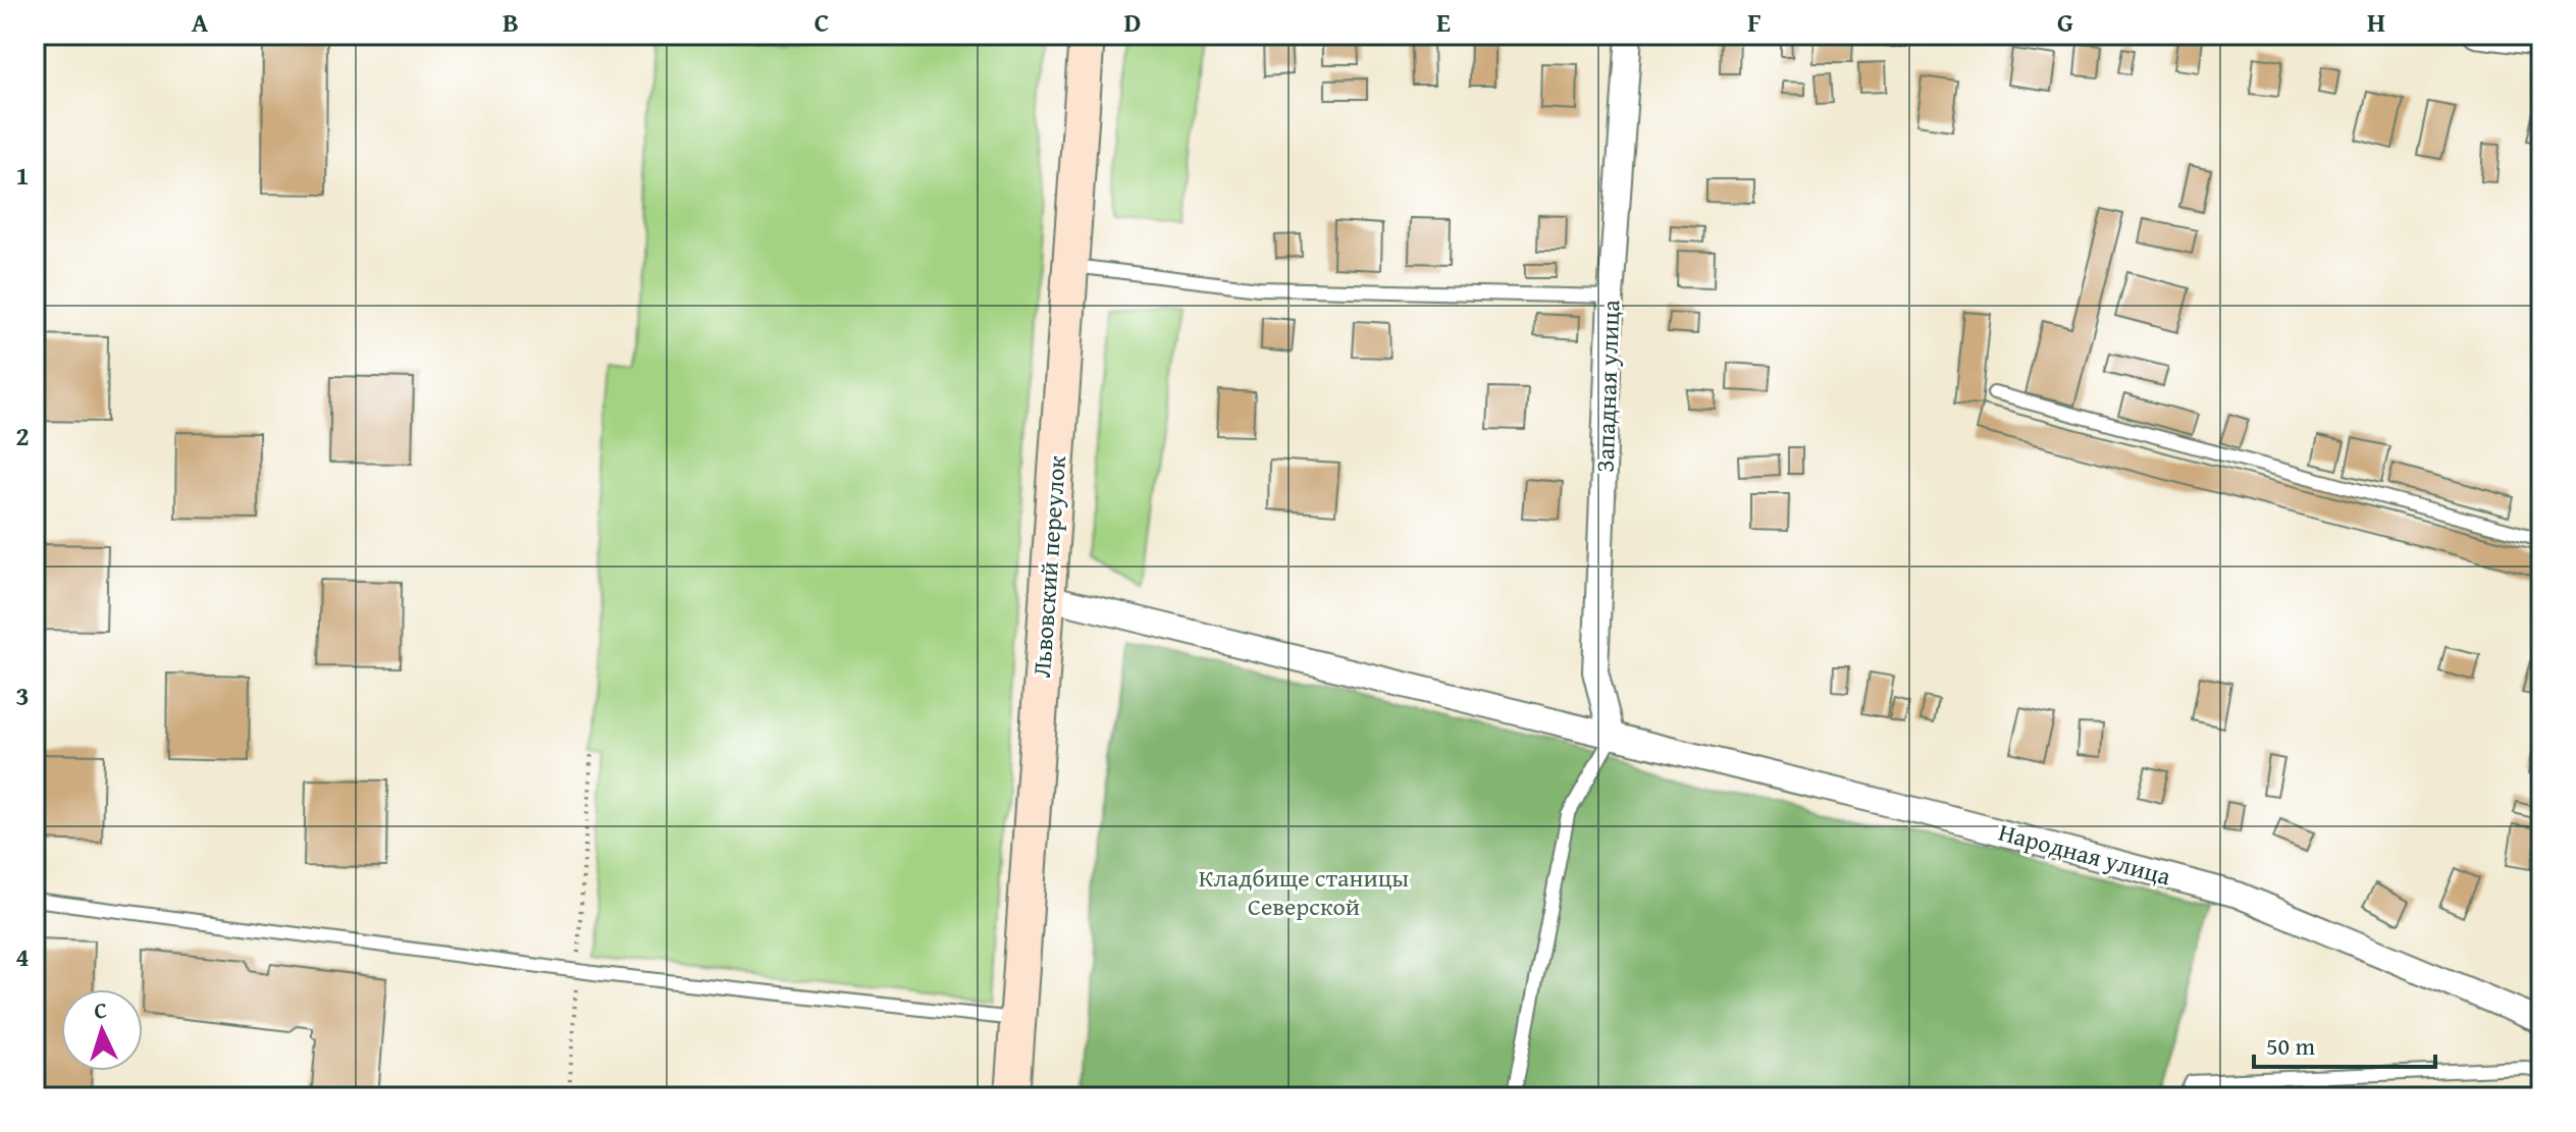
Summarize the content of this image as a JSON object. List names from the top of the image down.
{
  "streets": {
    "main road": ["Львовский переулок"],
    "street": ["Западная улица", "Народная улица"]
  },
  "crossings": [
    ["Западная улица", "Народная улица"],
    ["Львовский переулок", "Народная улица"]
  ],
  "parks": ["Кладбище станицы Северской"],
  "scale_bar": "50 m",
  "north": "top",
  "grid": {
    "columns": [
      "A",
      "B",
      "C",
      "D",
      "E",
      "F",
      "G",
      "H"
    ],
    "rows": [
      "1",
      "2",
      "3",
      "4"
    ]
  }
}
